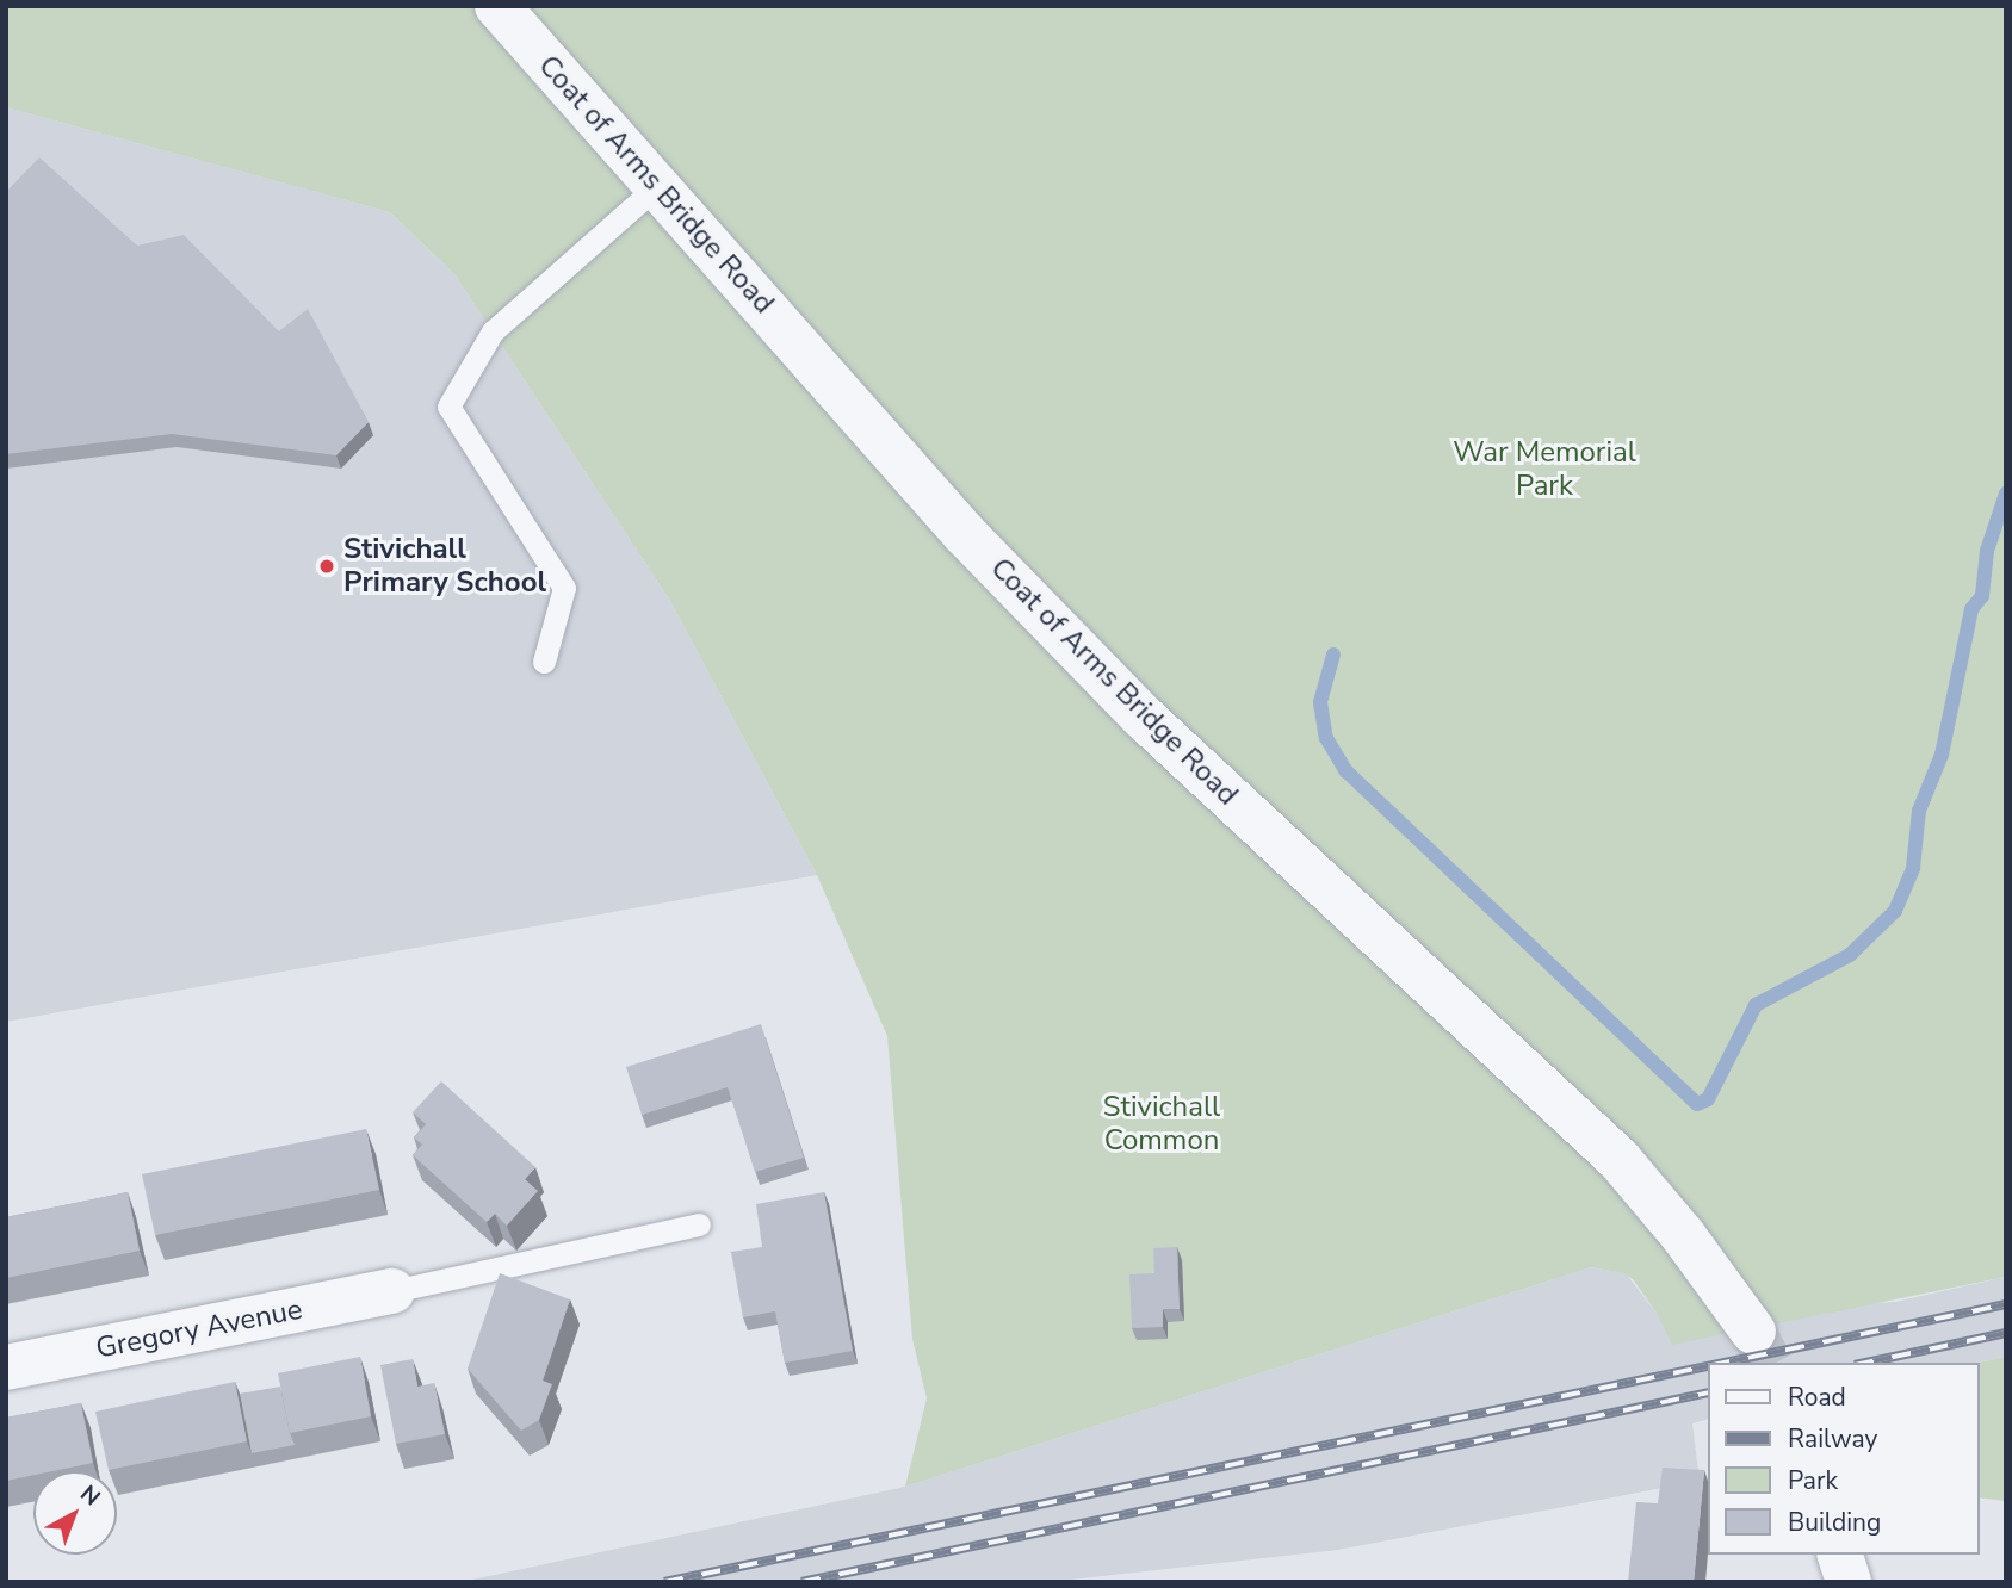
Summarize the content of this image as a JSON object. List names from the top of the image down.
{
  "streets": {
    "street": ["Coat of Arms Bridge Road", "Gregory Avenue"]
  },
  "parks": ["War Memorial Park", "Stivichall Common"],
  "places": ["Stivichall Primary School"],
  "legend": [
    "Road",
    "Railway",
    "Park",
    "Building"
  ],
  "north": "top right"
}
